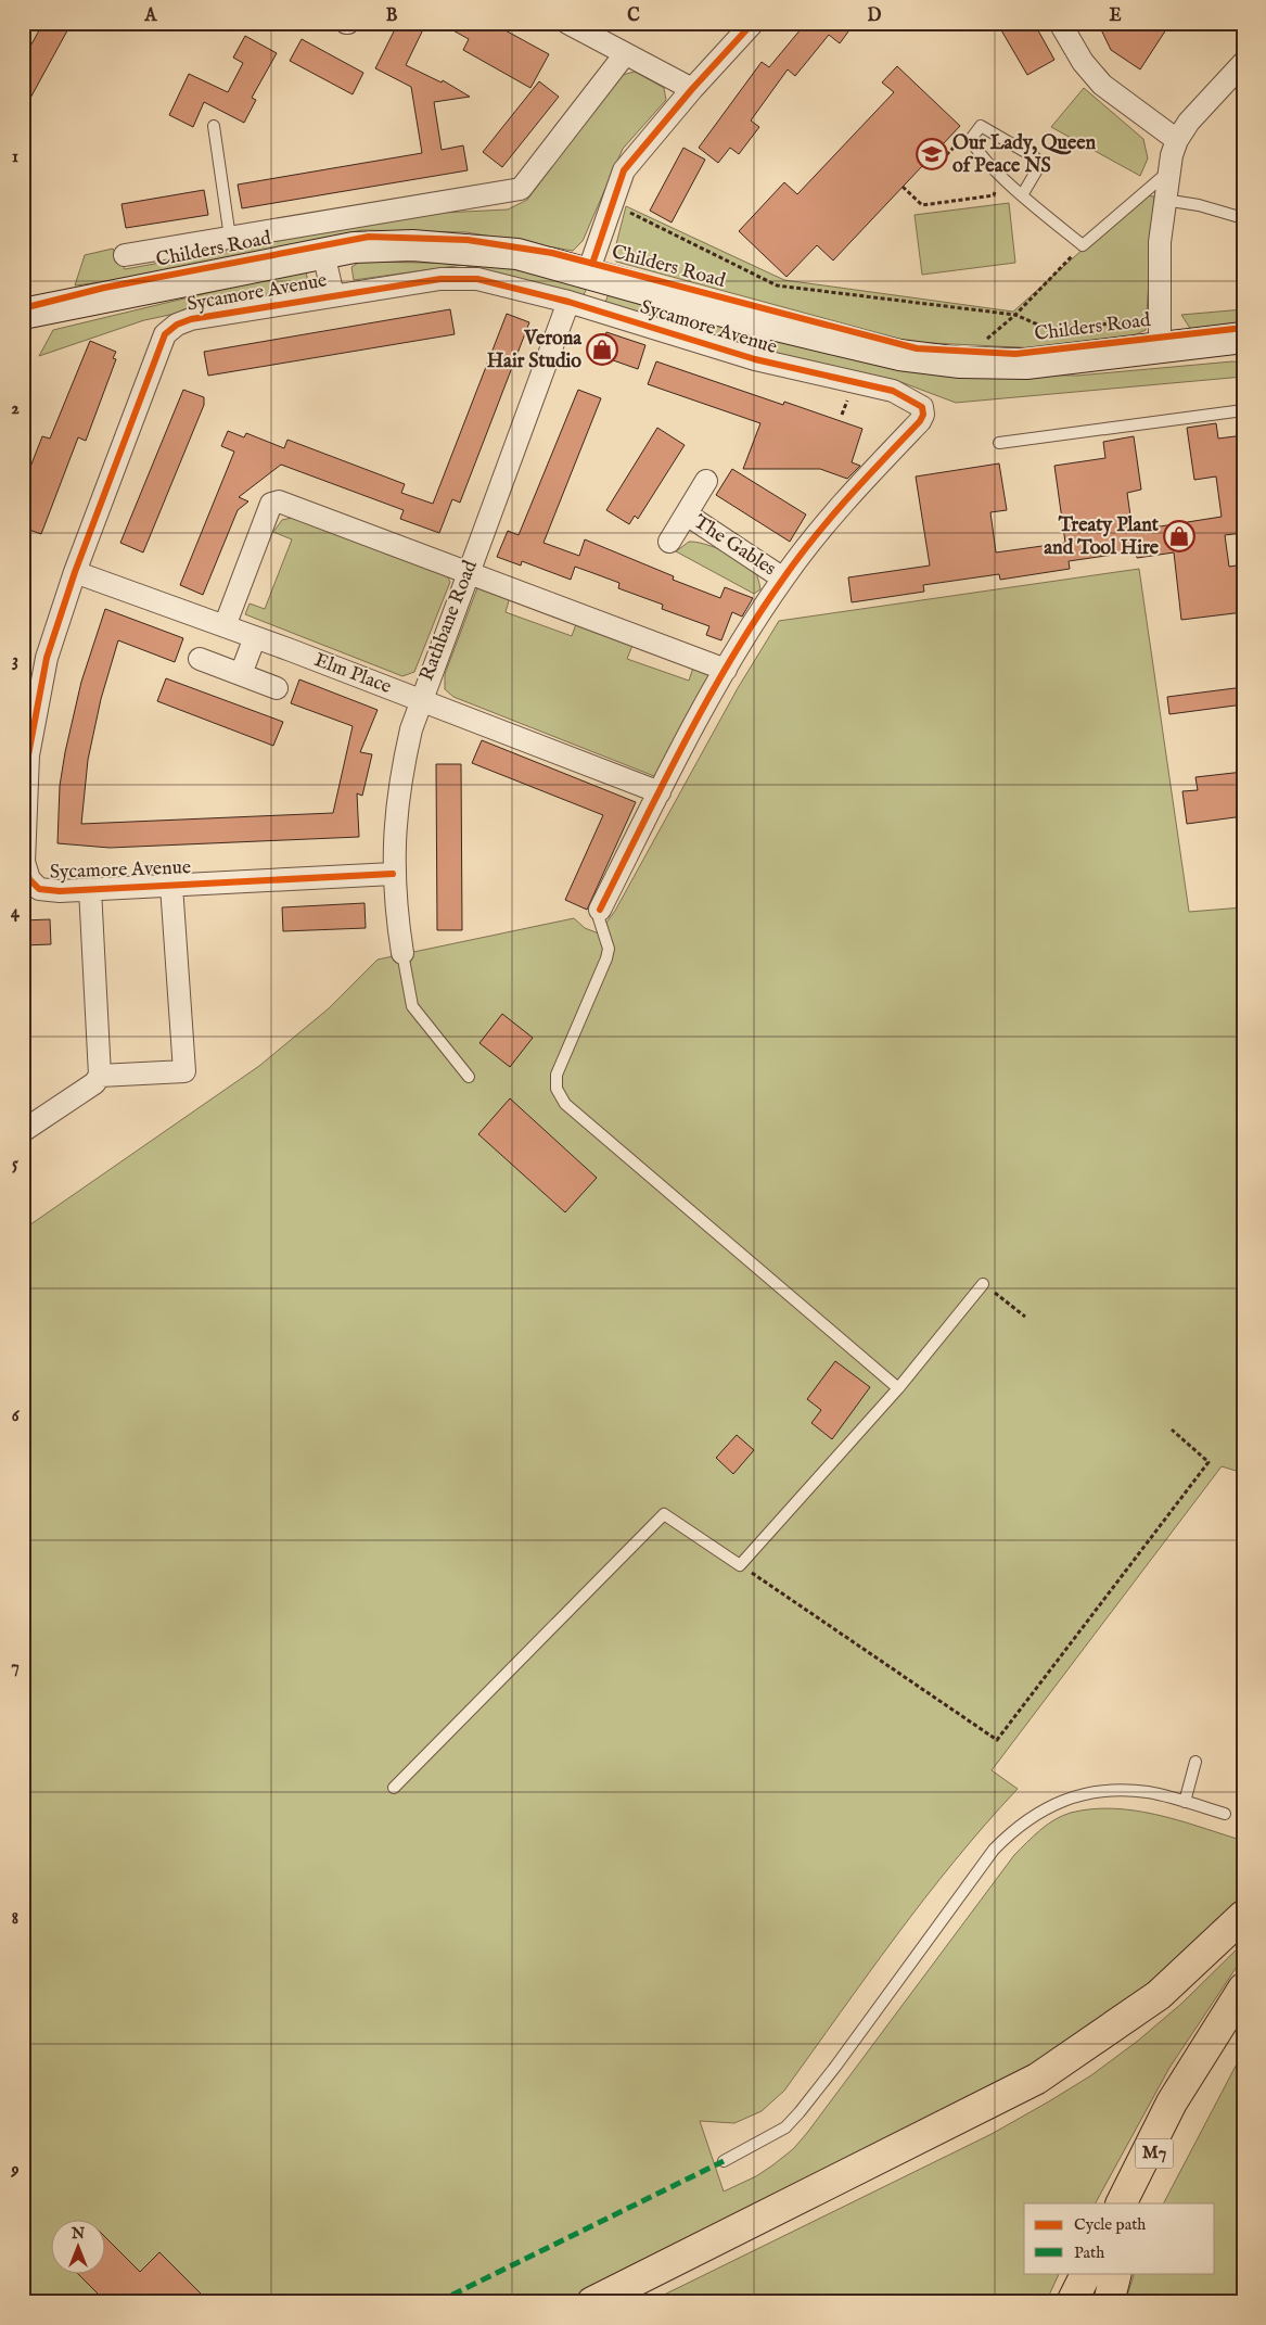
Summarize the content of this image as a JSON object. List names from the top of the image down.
{
  "streets": {
    "highway": ["M7"],
    "main road": ["Childers Road"],
    "street": [
      "Sycamore Avenue",
      "The Gables",
      "Rathbane Road",
      "Elm Place"
    ]
  },
  "crossings": [
    ["Sycamore Avenue", "The Gables"],
    ["Sycamore Avenue", "Rathbane Road"],
    ["Sycamore Avenue", "Elm Place"],
    ["Rathbane Road", "Elm Place"]
  ],
  "places": {
    "school or university": ["Our Lady, Queen of Peace NS"],
    "shop": ["Verona Hair Studio", "Treaty Plant and Tool Hire"]
  },
  "legend": ["Cycle path", "Path"],
  "north": "top",
  "grid": {
    "columns": [
      "A",
      "B",
      "C",
      "D",
      "E"
    ],
    "rows": [
      "1",
      "2",
      "3",
      "4",
      "5",
      "6",
      "7",
      "8",
      "9"
    ]
  }
}
